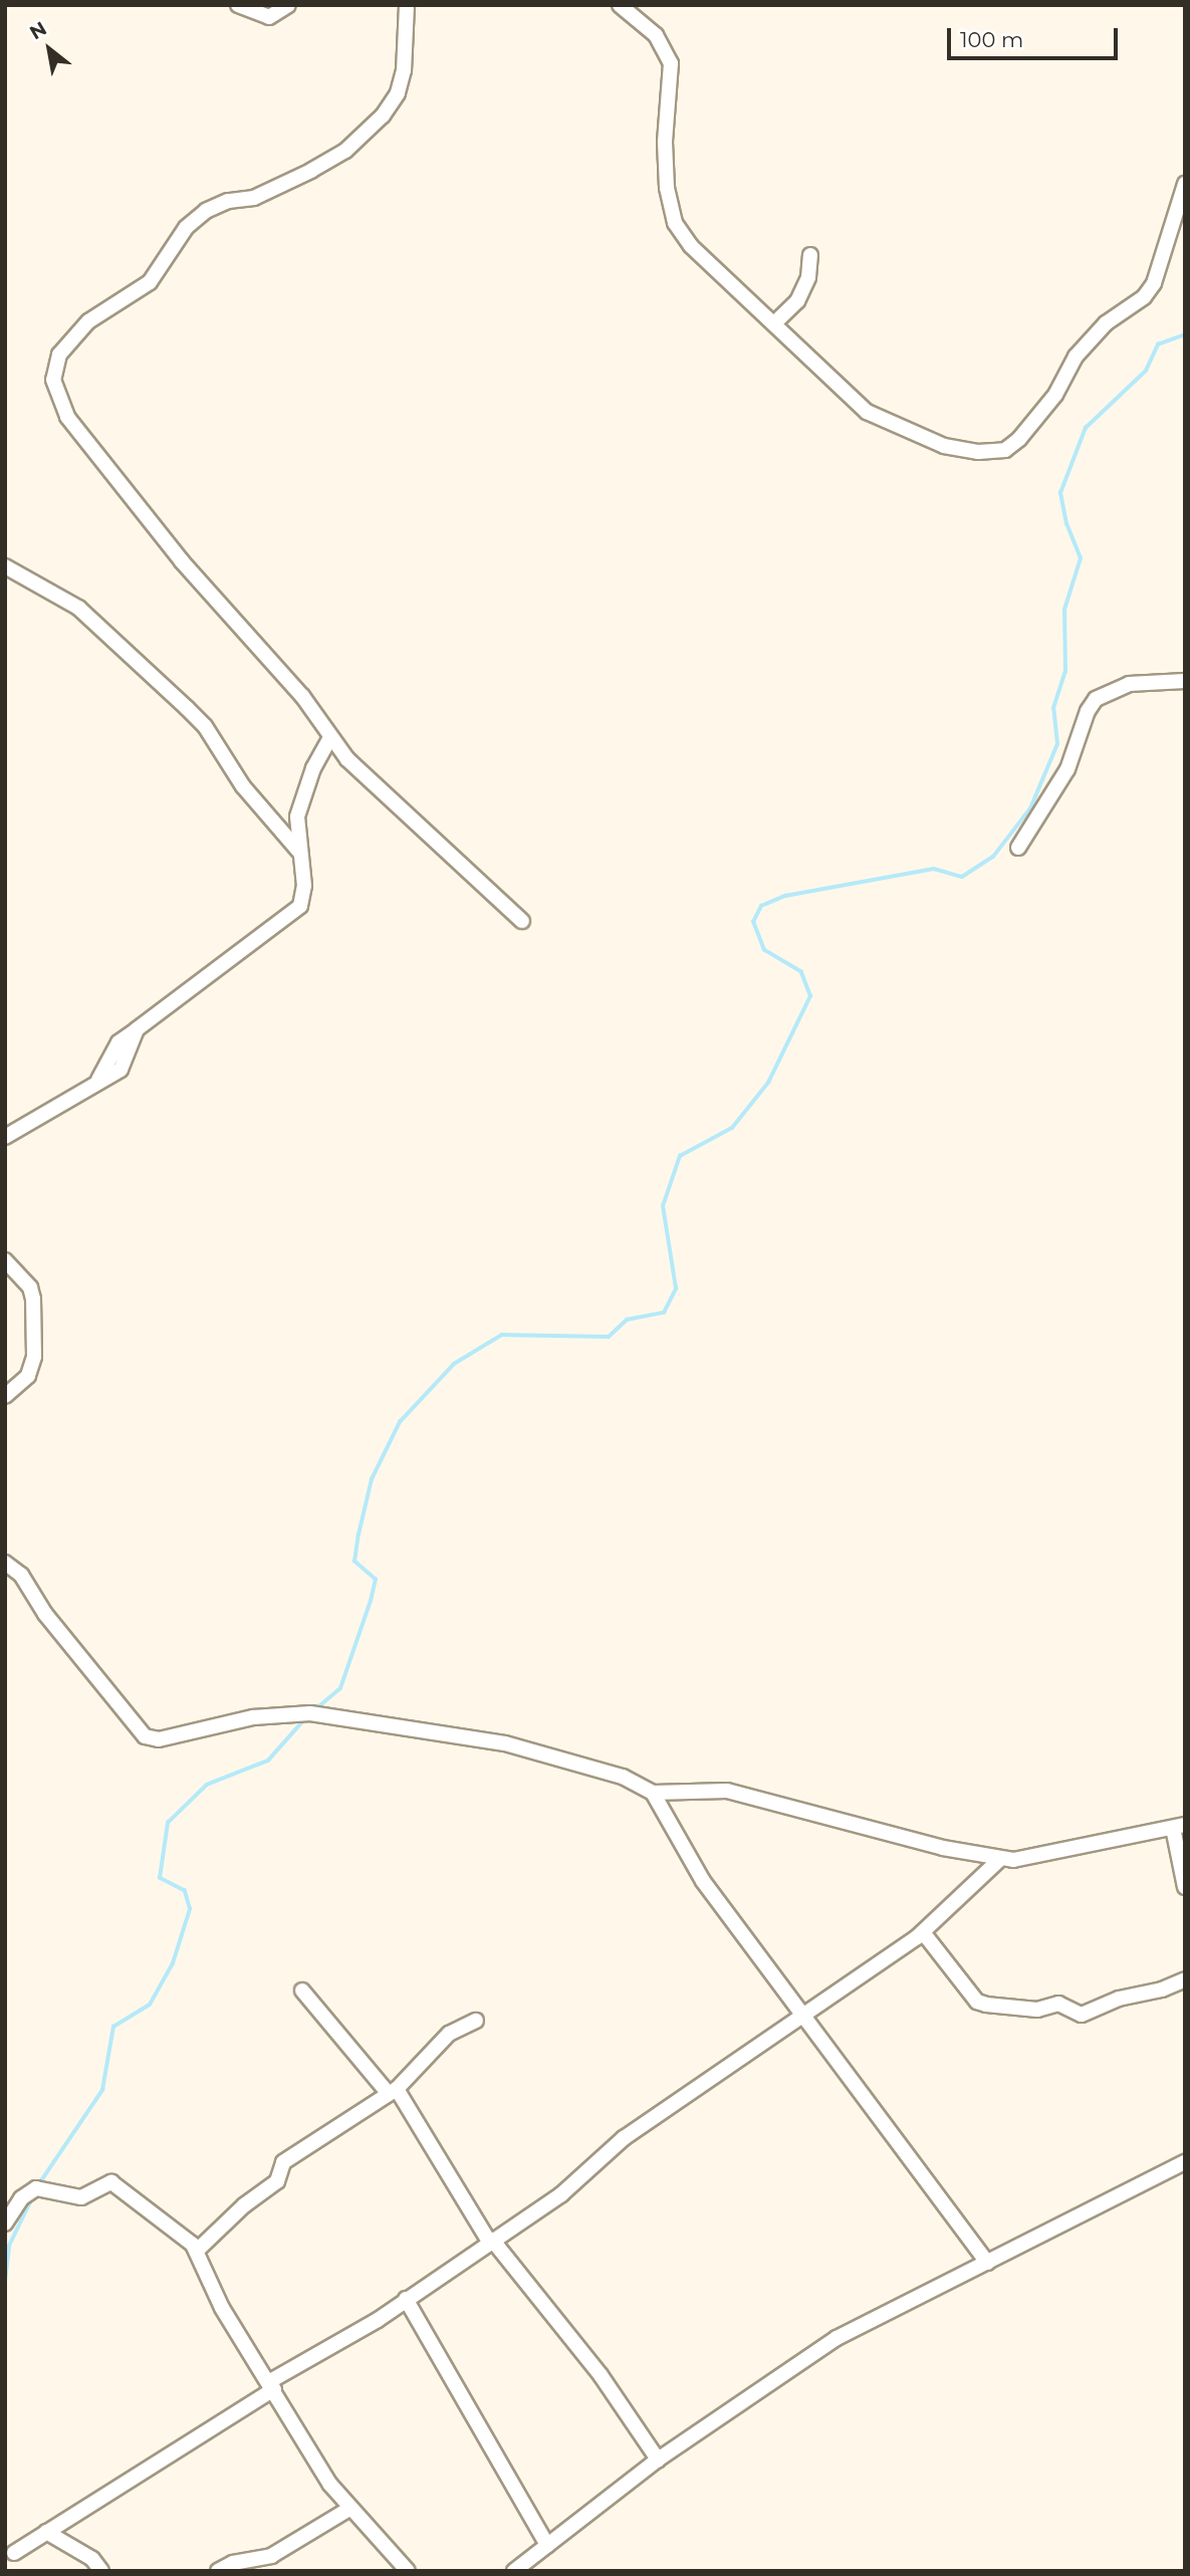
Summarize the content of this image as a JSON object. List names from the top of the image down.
{
  "scale_bar": "100 m",
  "north": "top left"
}
